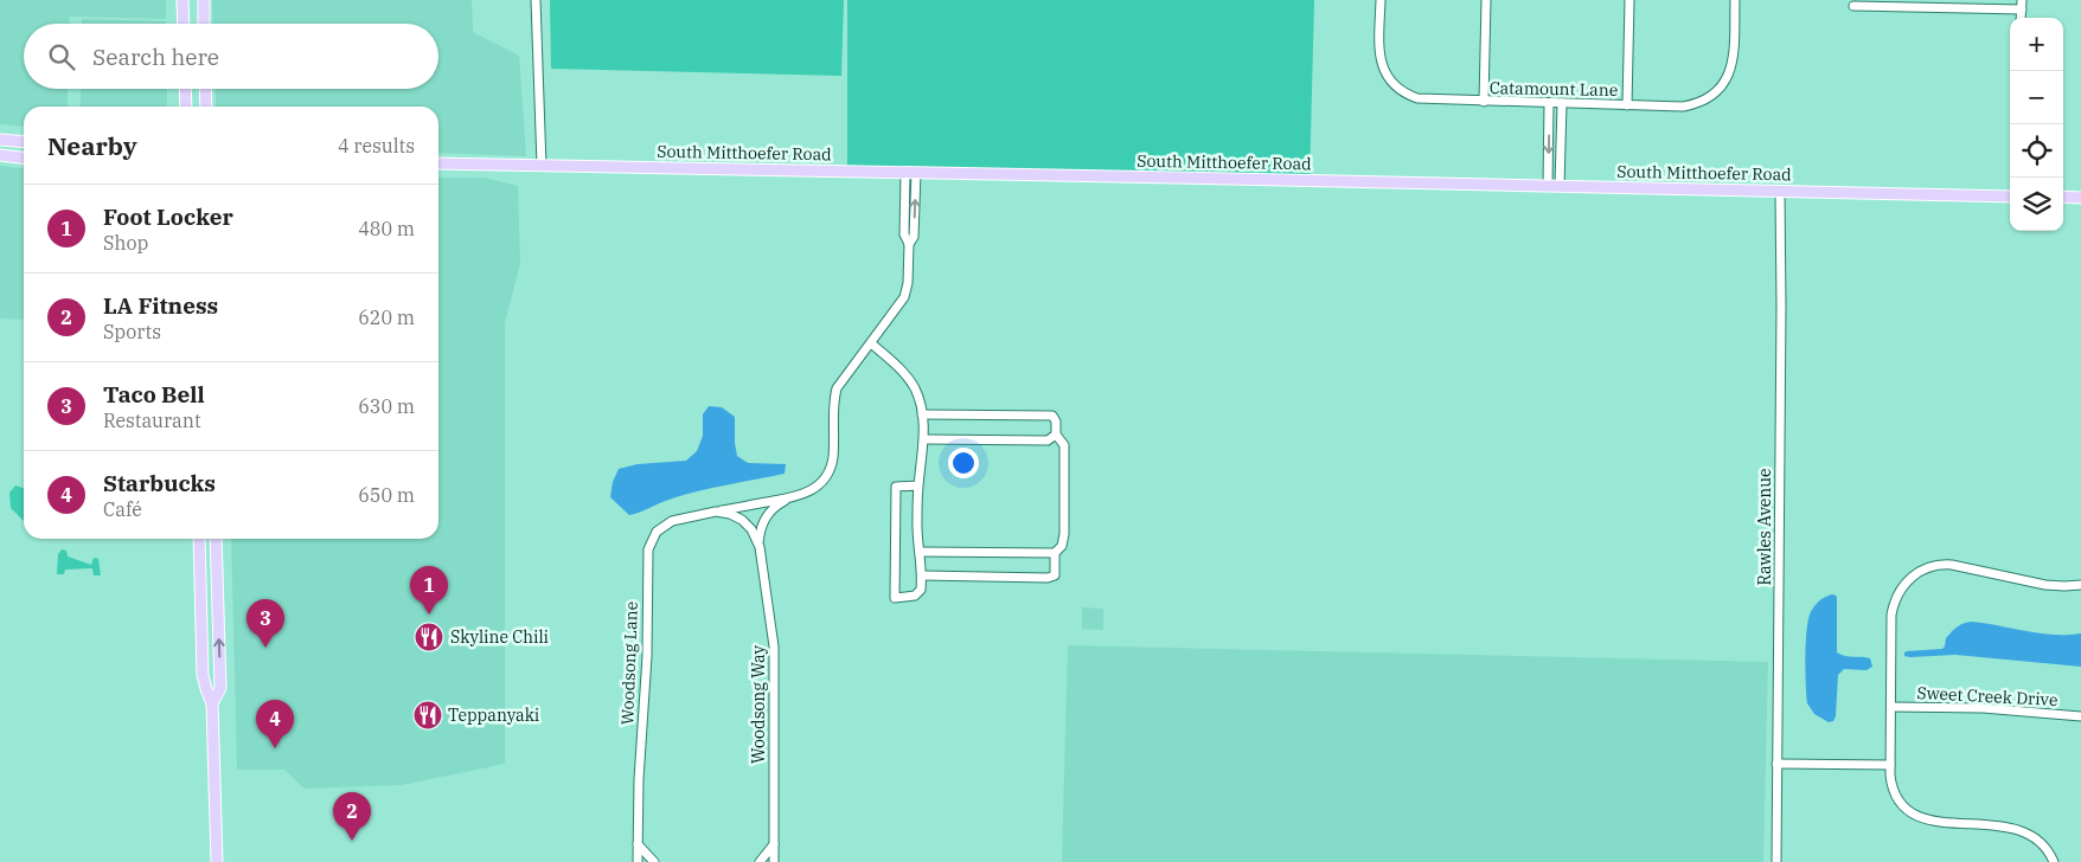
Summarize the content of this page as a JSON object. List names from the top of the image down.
{
  "streets": {
    "main road": ["South Mitthoefer Road"],
    "street": [
      "Catamount Lane",
      "Rawles Avenue",
      "Woodsong Lane",
      "Sweet Creek Drive",
      "Woodsong Way"
    ]
  },
  "crossings": [
    ["South Mitthoefer Road", "Rawles Avenue"],
    ["South Mitthoefer Road", "Woodsong Way"],
    ["Woodsong Lane", "Woodsong Way"]
  ],
  "places": {
    "restaurant": ["Skyline Chili", "Teppanyaki"]
  },
  "page": {
    "map_buttons": ["+", "−"],
    "search": "Search here",
    "heading": ["Nearby", "4 results"],
    "list": [
      {
        "mark": "1",
        "name": "Foot Locker",
        "note": "Shop",
        "value": "480 m"
      },
      {
        "mark": "2",
        "name": "LA Fitness",
        "note": "Sports",
        "value": "620 m"
      },
      {
        "mark": "3",
        "name": "Taco Bell",
        "note": "Restaurant",
        "value": "630 m"
      },
      {
        "mark": "4",
        "name": "Starbucks",
        "note": "Café",
        "value": "650 m"
      }
    ],
    "pins": [
      "1",
      "3",
      "4",
      "2"
    ]
  }
}
